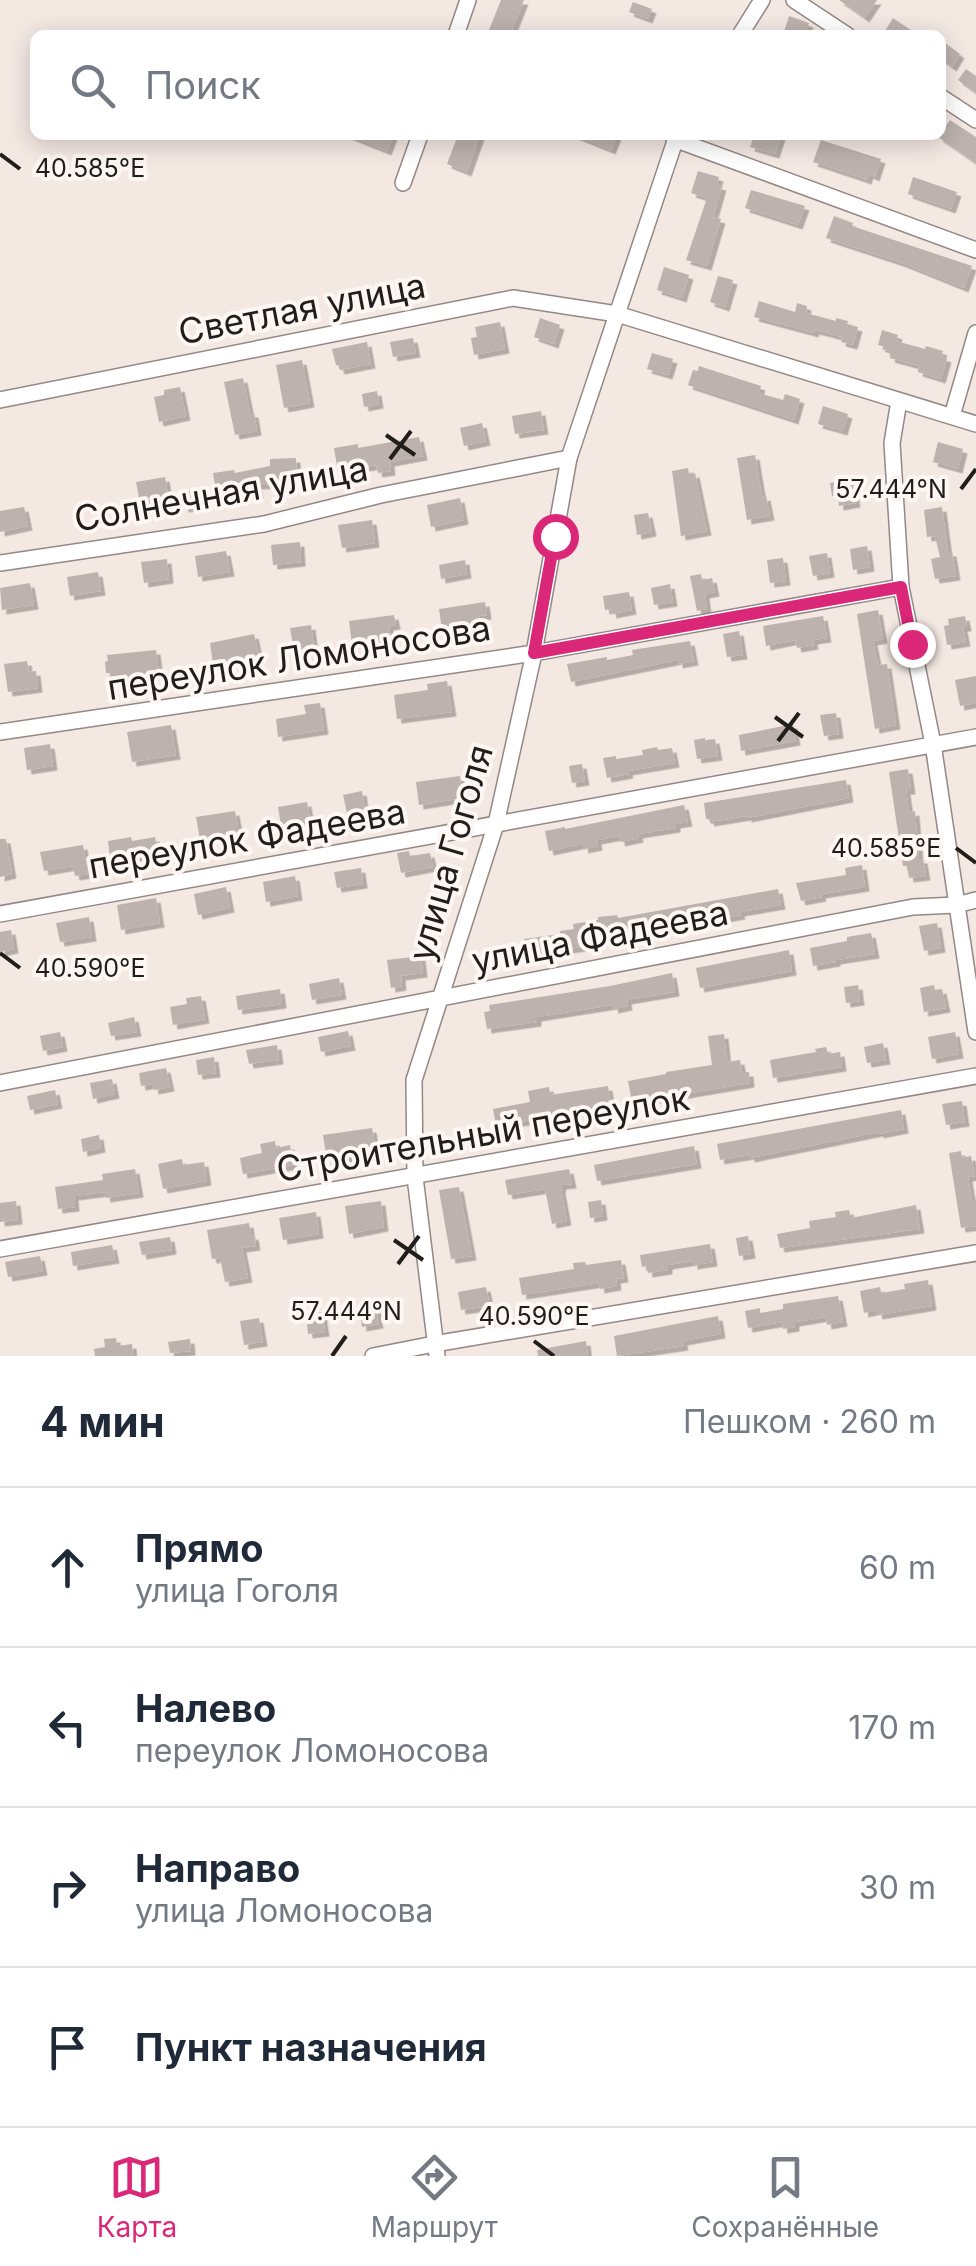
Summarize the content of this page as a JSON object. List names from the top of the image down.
{
  "streets": {
    "street": [
      "Светлая улица",
      "Солнечная улица",
      "переулок Ломоносова",
      "переулок Фадеева",
      "улица Гоголя",
      "улица Фадеева",
      "Строительный переулок"
    ]
  },
  "crossings": [
    ["Светлая улица", "улица Гоголя"],
    ["Солнечная улица", "улица Гоголя"],
    ["переулок Ломоносова", "улица Гоголя"],
    ["переулок Фадеева", "улица Гоголя"],
    ["улица Гоголя", "улица Фадеева"],
    ["улица Гоголя", "Строительный переулок"]
  ],
  "page": {
    "search": "Поиск",
    "heading": ["4 мин", "Пешком · 260 m"],
    "list": [
      ["Прямо", "улица Гоголя", "60 m"],
      ["Налево", "переулок Ломоносова", "170 m"],
      ["Направо", "улица Ломоносова", "30 m"],
      "Пункт назначения"
    ],
    "nav": ["Карта", "Маршрут", "Сохранённые"]
  },
  "coordinates": ["40.585°E", "57.444°N", "40.590°E"]
}
